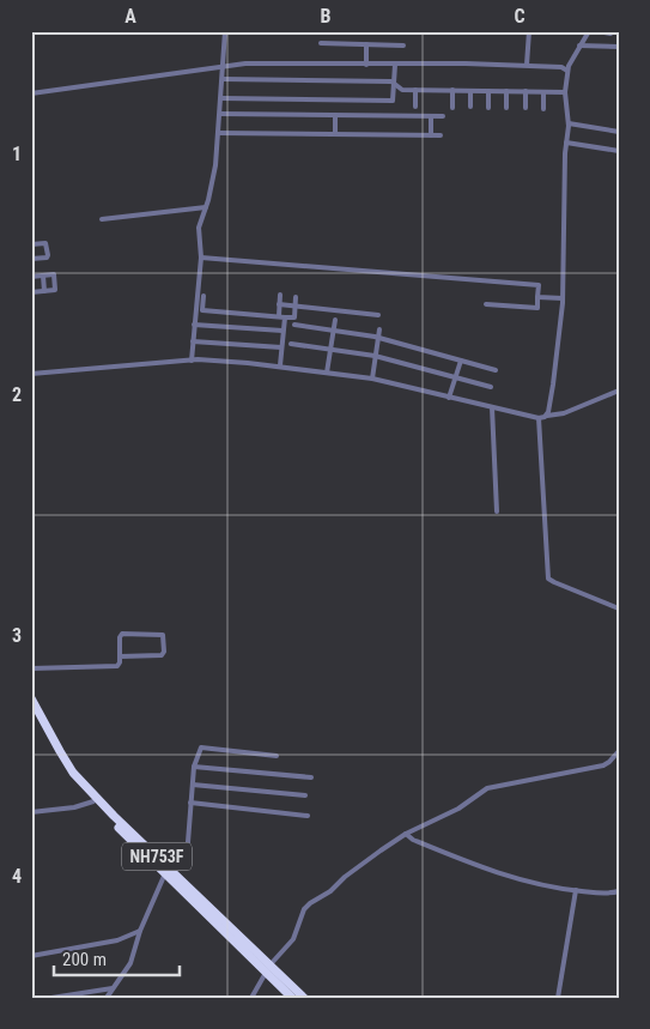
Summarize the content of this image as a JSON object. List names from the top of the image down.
{
  "streets": {
    "highway": ["NH753F"]
  },
  "scale_bar": "200 m",
  "grid": {
    "columns": ["A", "B", "C"],
    "rows": [
      "1",
      "2",
      "3",
      "4"
    ]
  }
}
